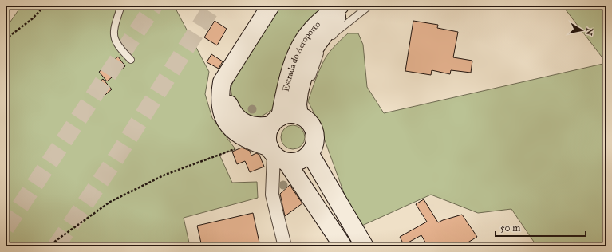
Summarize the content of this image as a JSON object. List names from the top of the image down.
{
  "streets": {
    "main road": ["Estrada do Aeroporto"]
  },
  "scale_bar": "50 m",
  "north": "right"
}
